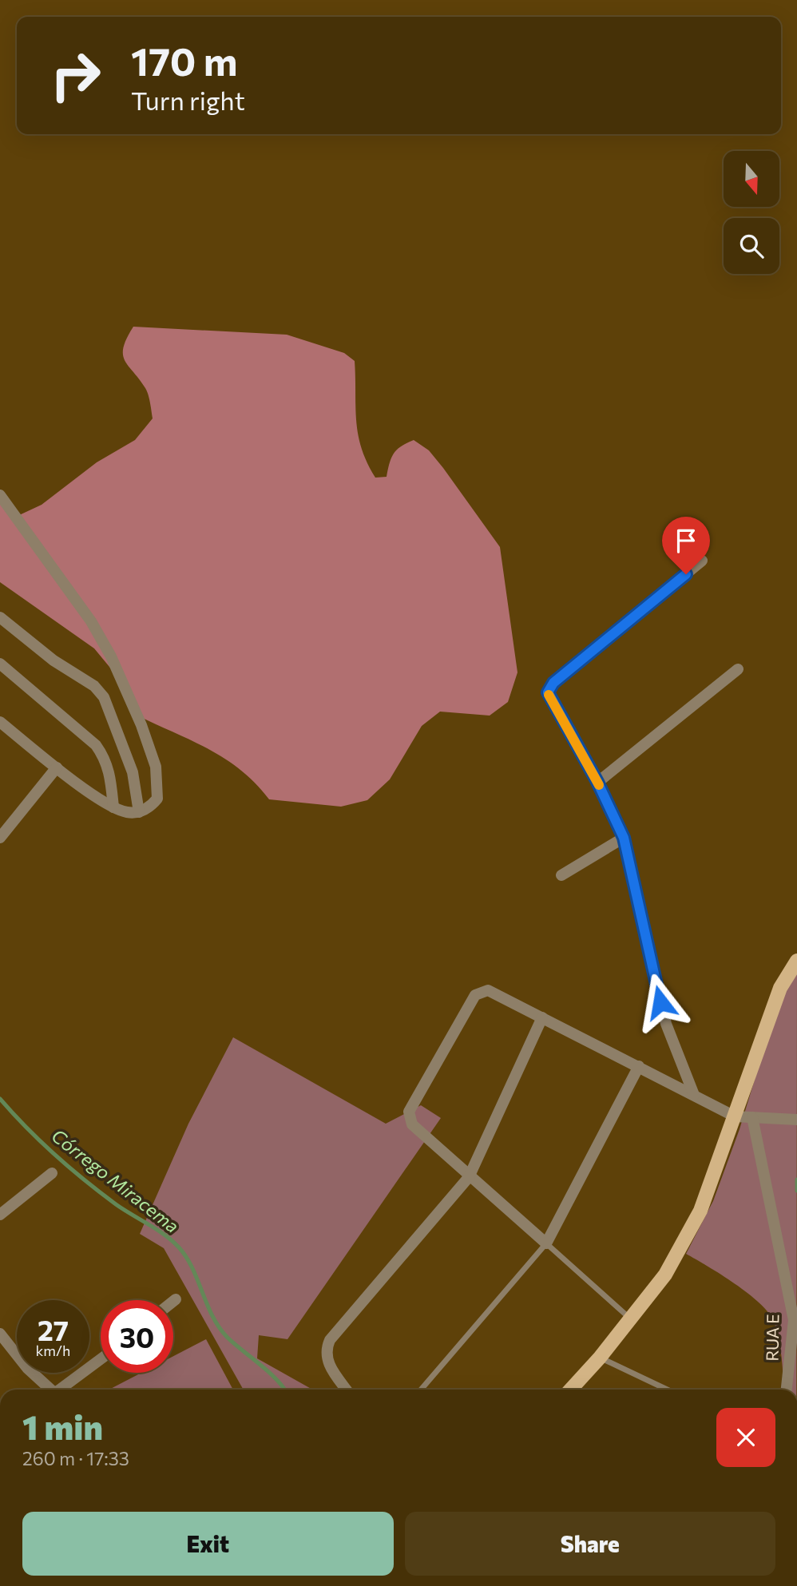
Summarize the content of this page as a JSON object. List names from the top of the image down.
{
  "streets": {
    "street": ["RUA E"]
  },
  "water": ["Córrego Miracema"],
  "north": "bottom",
  "page": {
    "turn": ["170 m", "Turn right"],
    "speed": "27 km/h",
    "limit": "30",
    "heading": ["1 min", "260 m · 17:33"],
    "buttons": ["Exit", "Share"]
  }
}
